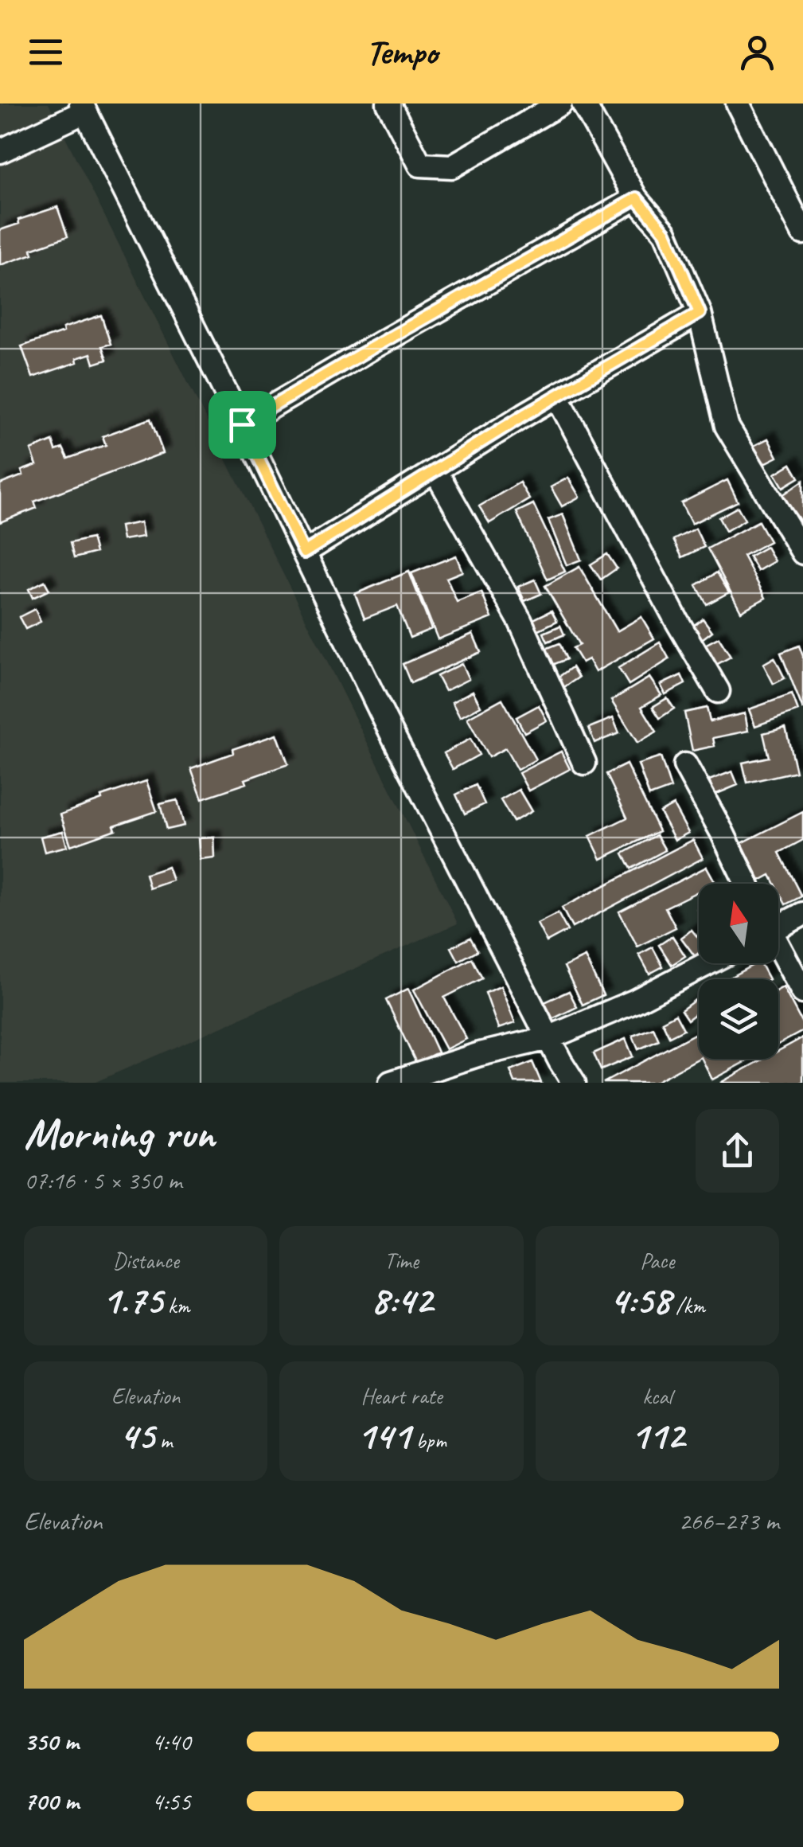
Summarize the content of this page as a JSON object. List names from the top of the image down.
{
  "north": "top",
  "page": {
    "header": "Tempo",
    "heading": ["Morning run", "07:16 · 5 × 350 m"],
    "stats": [
      ["Distance", "1.75 km"],
      ["Time", "8:42"],
      ["Pace", "4:58 /km"],
      ["Elevation", "45 m"],
      ["Heart rate", "141 bpm"],
      ["kcal", "112"]
    ],
    "chart": ["Elevation", "266–273 m"],
    "list": [
      {
        "name": "350 m",
        "note": "4:40"
      },
      {
        "name": "700 m",
        "note": "4:55"
      }
    ]
  }
}
